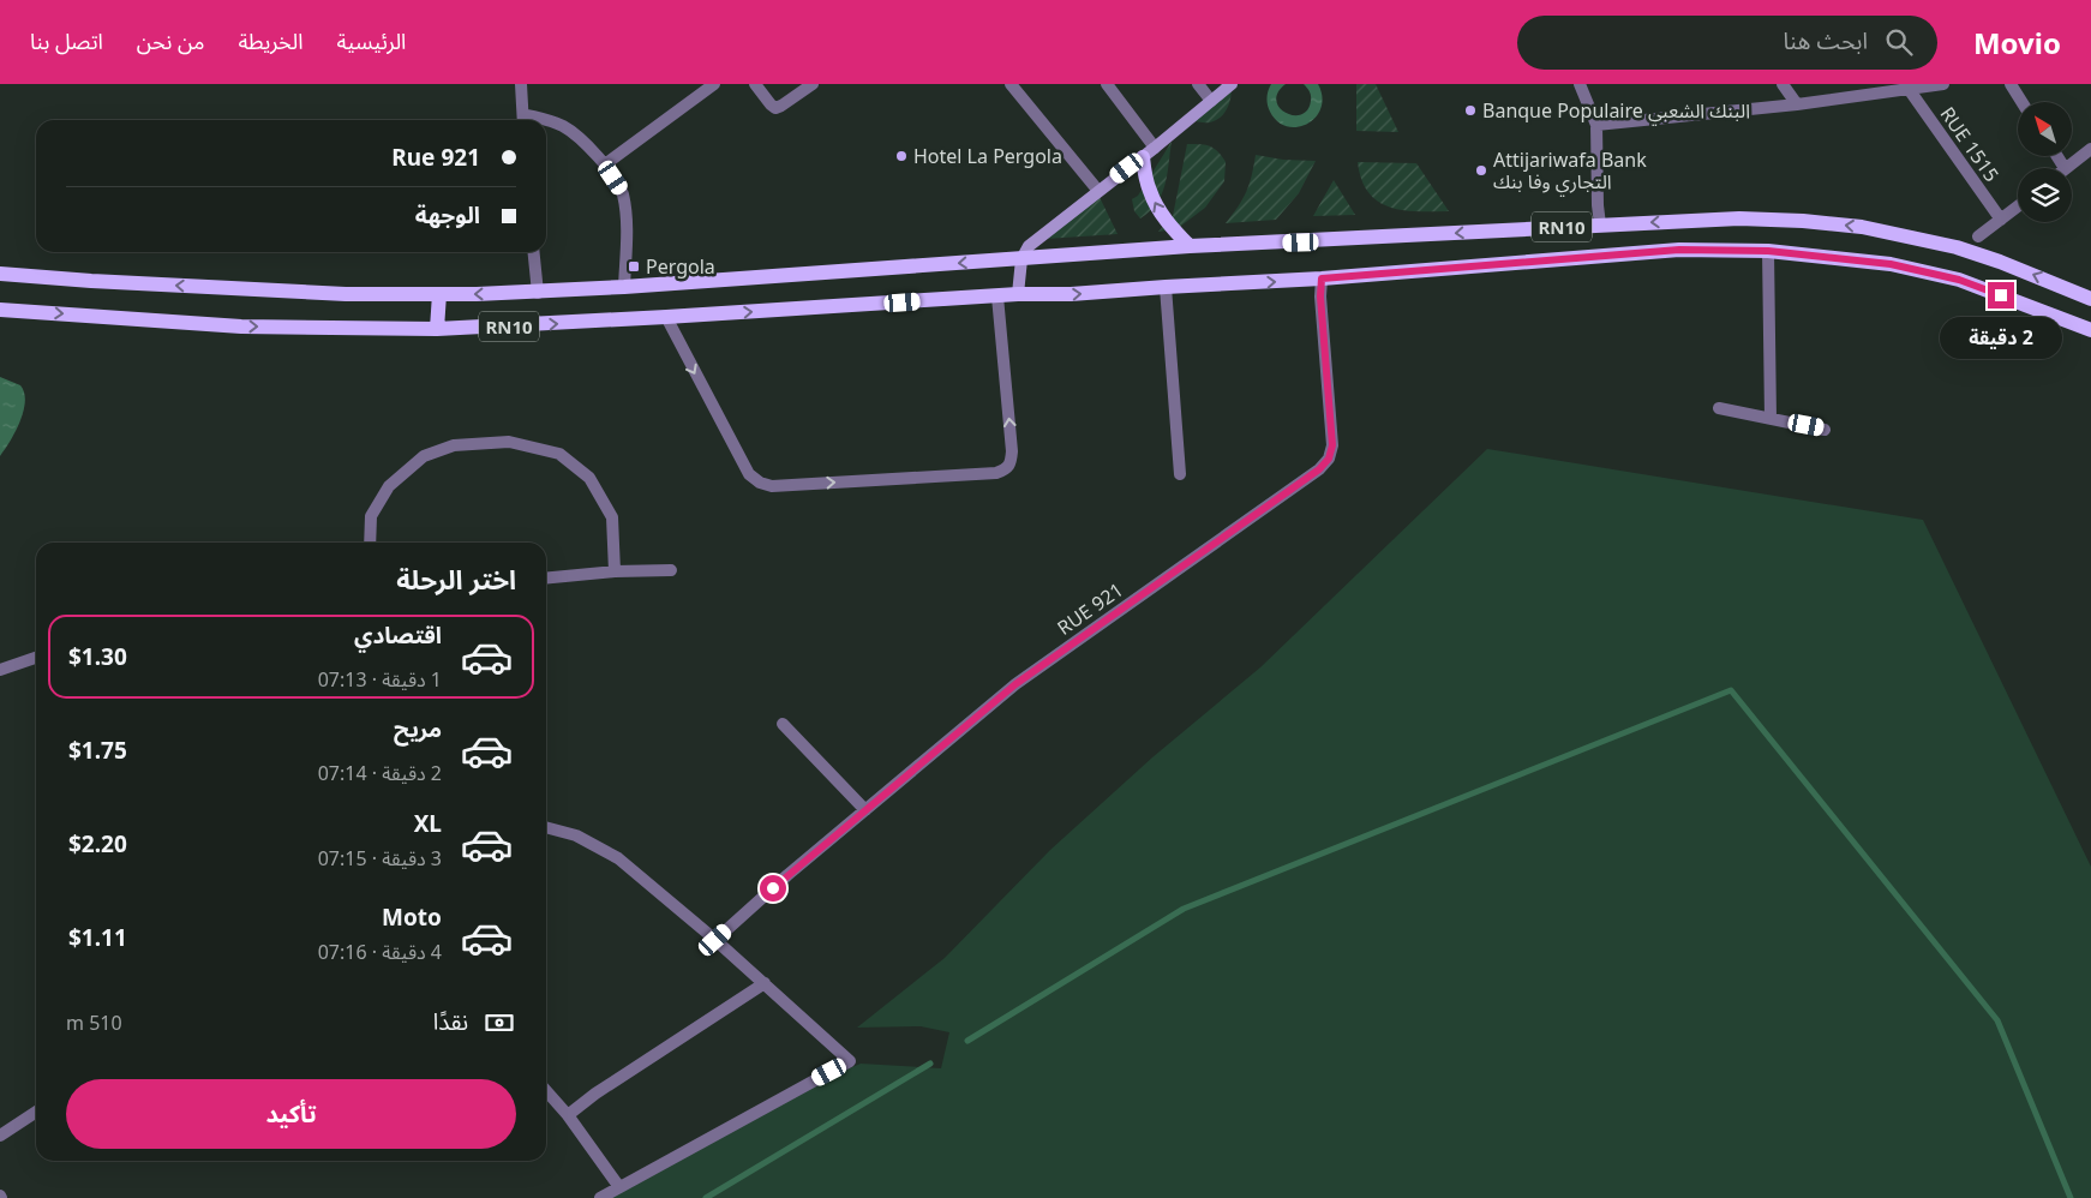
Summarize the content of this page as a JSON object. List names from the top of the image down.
{
  "streets": {
    "main road": ["RN10"],
    "street": ["RUE 1515", "RUE 921"]
  },
  "crossings": [
    ["RN10", "RUE 921"]
  ],
  "places": {
    "other": ["Banque Populaire البنك الشعبي", "Hotel La Pergola", "Attijariwafa Bank التجاري وفا بنك"],
    "transit": ["Pergola"]
  },
  "north": "top left",
  "page": {
    "header": "Movio",
    "search": "ابحث هنا",
    "nav": [
      "الرئيسية",
      "الخريطة",
      "من نحن",
      "اتصل بنا"
    ],
    "banner": ["Rue 921", "الوجهة"],
    "bubble": "2 دقيقة",
    "heading": "اختر الرحلة",
    "list": [
      {
        "name": "اقتصادي",
        "note": "1 دقيقة · 07:13",
        "value": "$1.30"
      },
      {
        "name": "مريح",
        "note": "2 دقيقة · 07:14",
        "value": "$1.75"
      },
      {
        "name": "XL",
        "note": "3 دقيقة · 07:15",
        "value": "$2.20"
      },
      {
        "name": "Moto",
        "note": "4 دقيقة · 07:16",
        "value": "$1.11"
      }
    ],
    "pay": ["نقدًا", "510 m"],
    "buttons": "تأكيد"
  }
}
